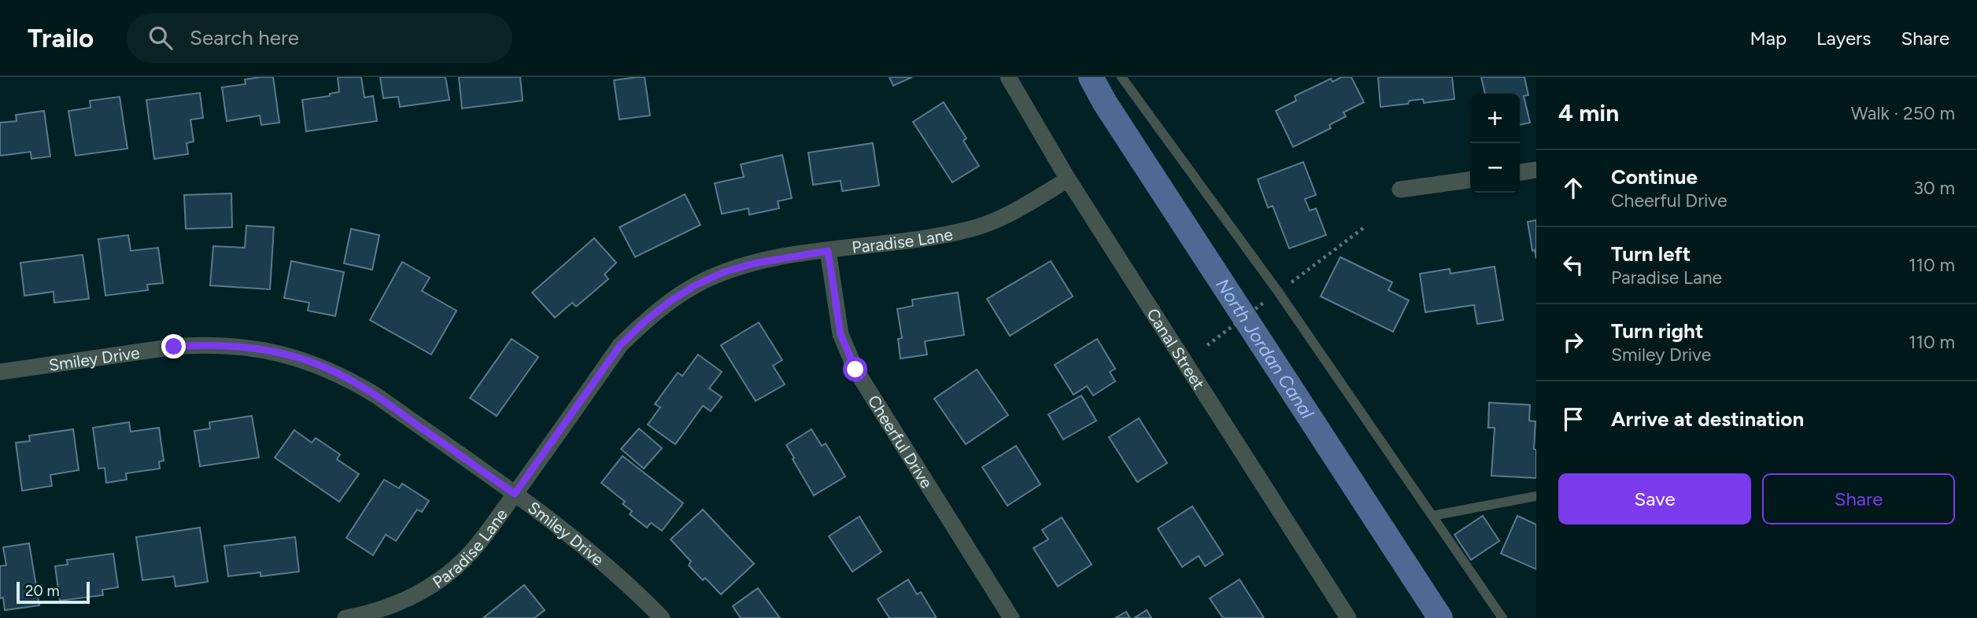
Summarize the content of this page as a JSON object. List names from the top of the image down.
{
  "streets": {
    "street": [
      "Paradise Lane",
      "Canal Street",
      "Smiley Drive",
      "Cheerful Drive"
    ]
  },
  "crossings": [
    ["Paradise Lane", "Canal Street"],
    ["Paradise Lane", "Smiley Drive"],
    ["Paradise Lane", "Cheerful Drive"]
  ],
  "water": ["North Jordan Canal"],
  "scale_bar": "20 m",
  "page": {
    "header": "Trailo",
    "search": "Search here",
    "nav": ["Map", "Layers", "Share"],
    "heading": ["4 min", "Walk · 250 m"],
    "map_buttons": ["+", "−"],
    "list": [
      ["Continue", "Cheerful Drive", "30 m"],
      ["Turn left", "Paradise Lane", "110 m"],
      ["Turn right", "Smiley Drive", "110 m"],
      "Arrive at destination"
    ],
    "buttons": ["Save", "Share"],
    "scale": "20 m"
  }
}
